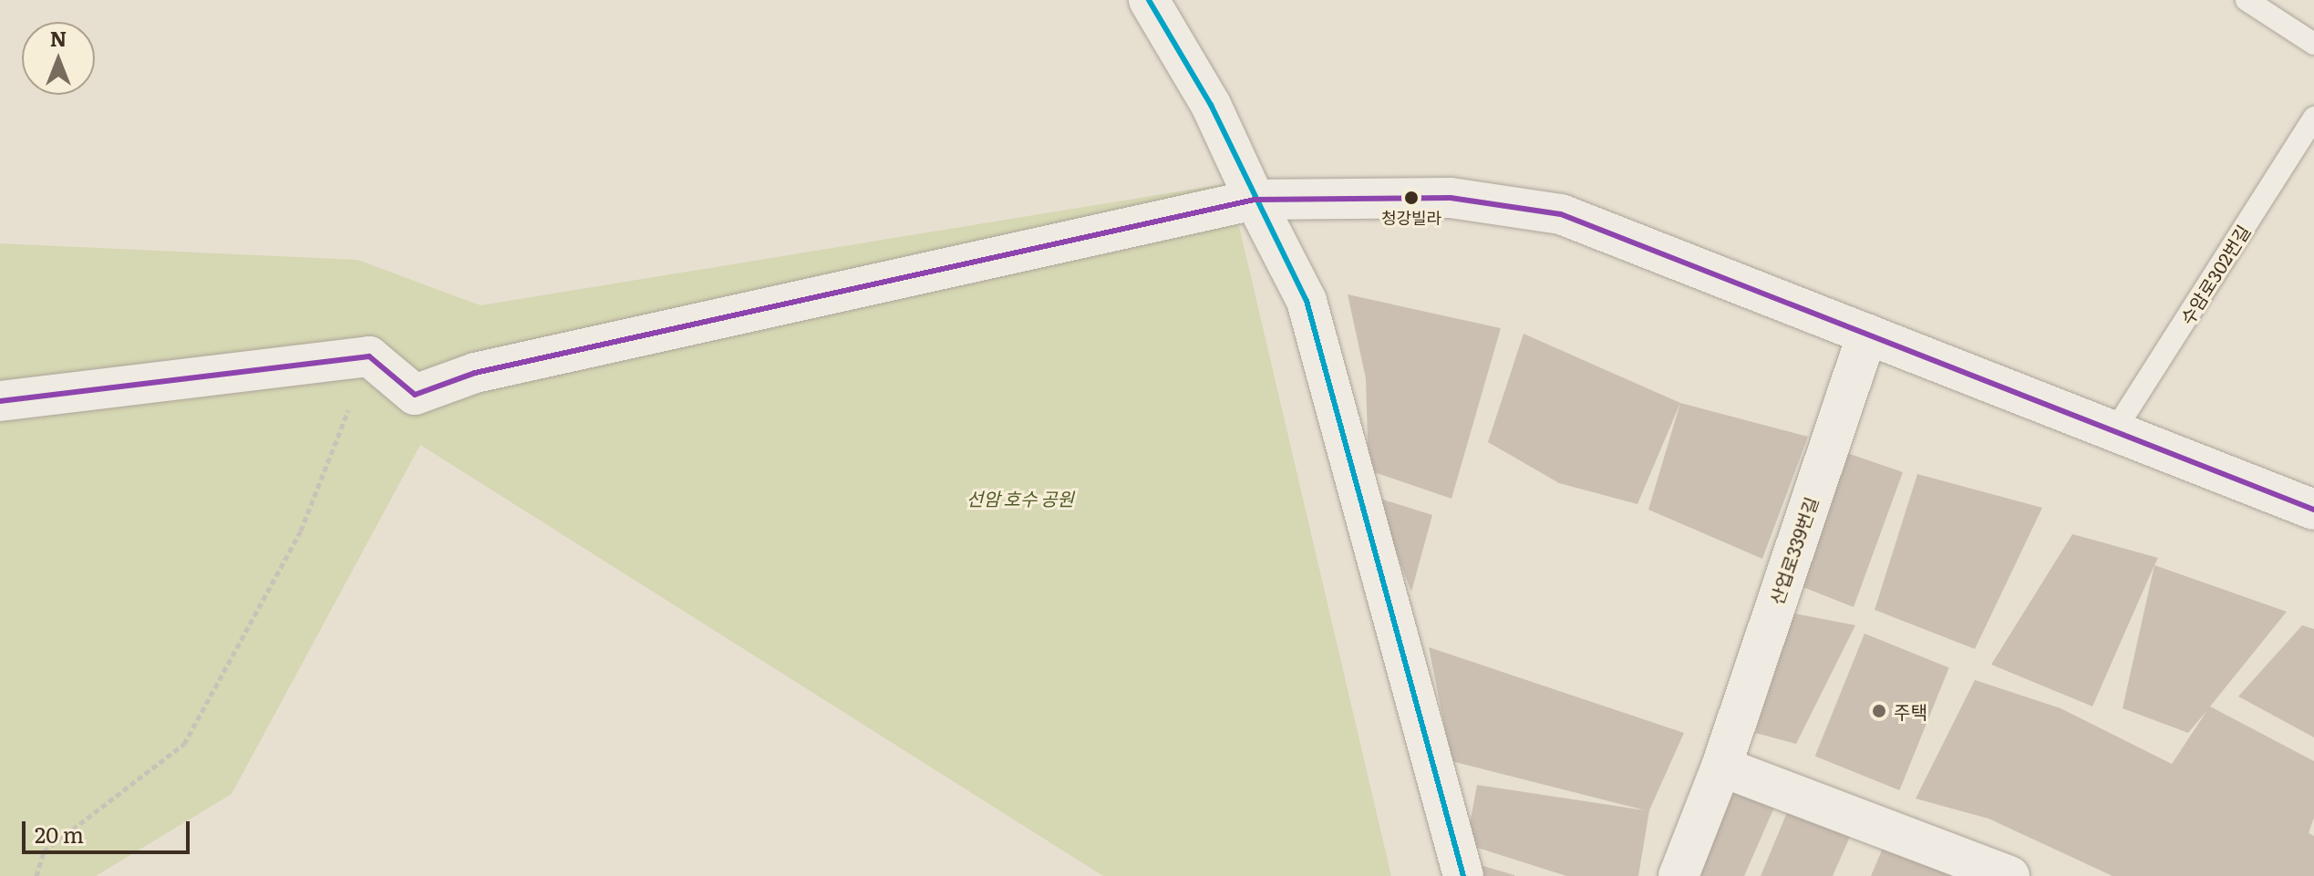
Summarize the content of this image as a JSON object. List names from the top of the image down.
{
  "streets": {
    "street": ["산업로339번길"],
    "lane": ["수암로302번길"]
  },
  "parks": ["선암 호수 공원"],
  "places": ["청강빌라", "주택"],
  "scale_bar": "20 m",
  "north": "top"
}
